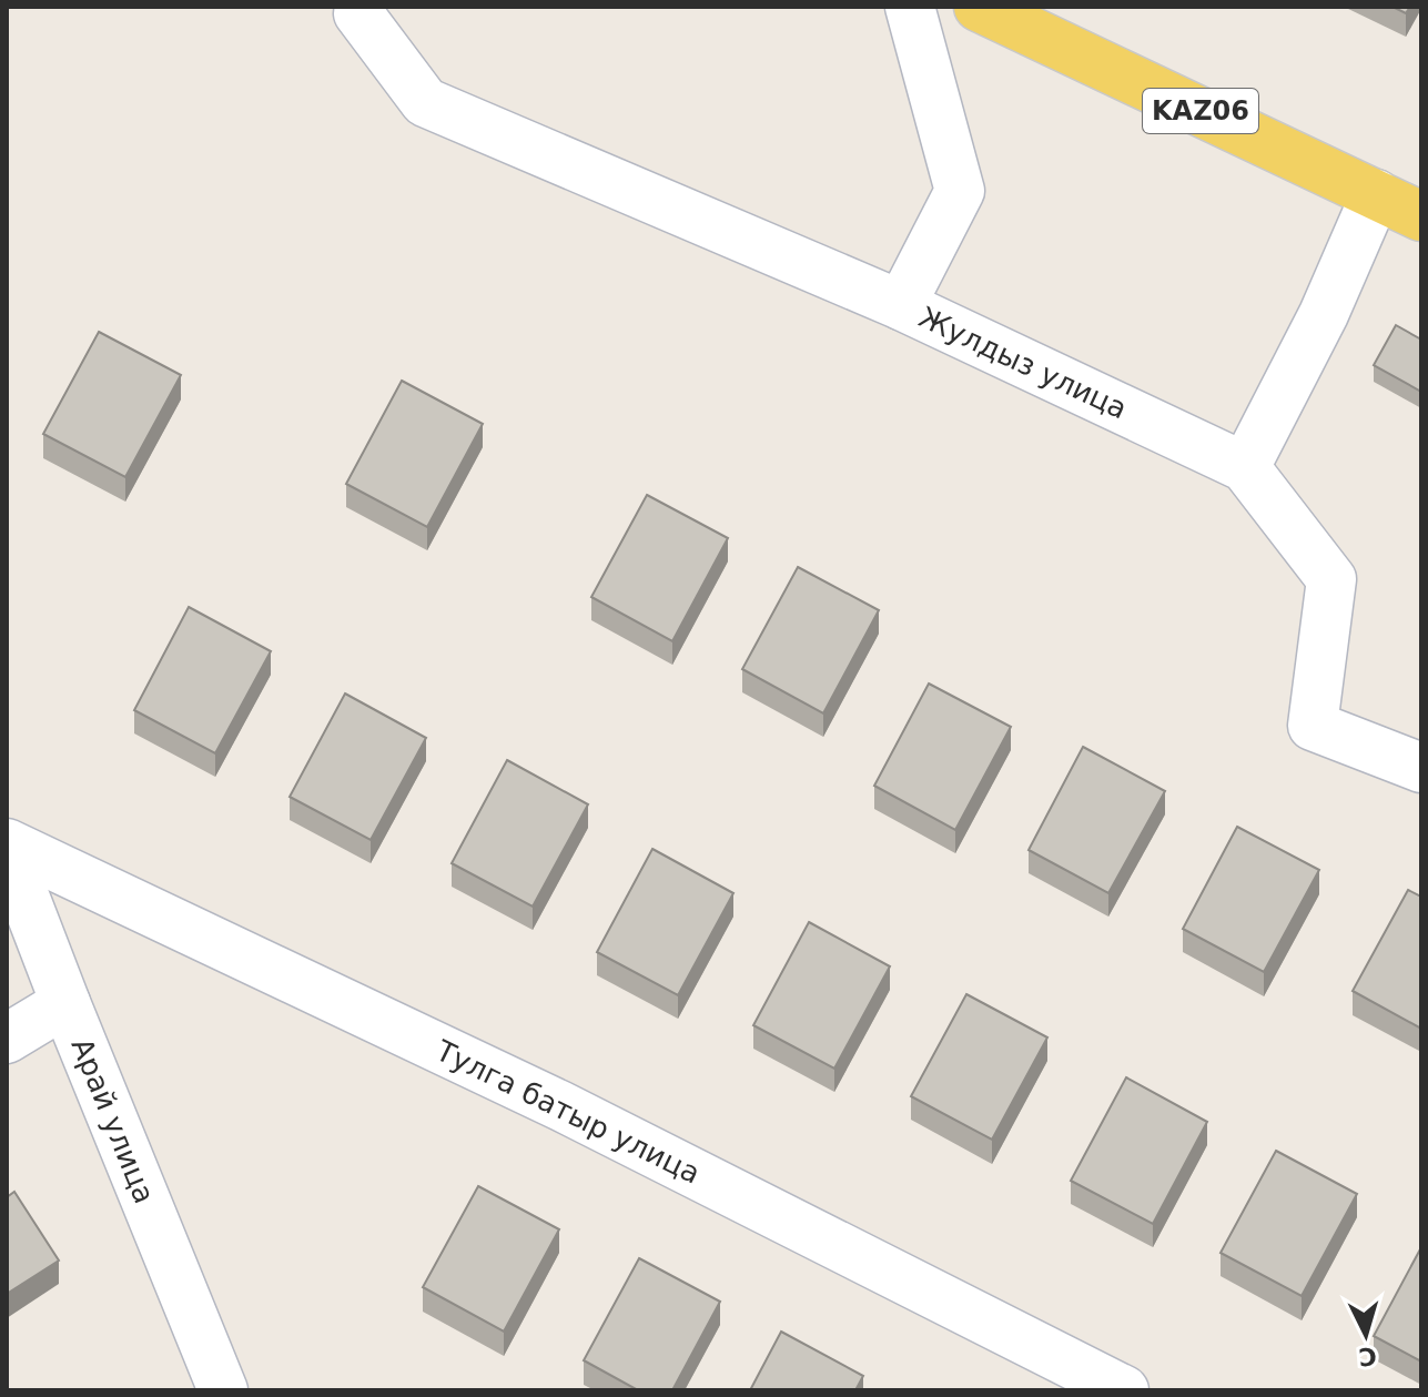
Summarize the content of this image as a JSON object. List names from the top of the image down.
{
  "streets": {
    "main road": ["KАZ06"],
    "street": ["Жулдыз улица", "Тулга батыр улица", "Арай улица"]
  },
  "crossings": [
    ["Тулга батыр улица", "Арай улица"]
  ],
  "north": "bottom"
}
